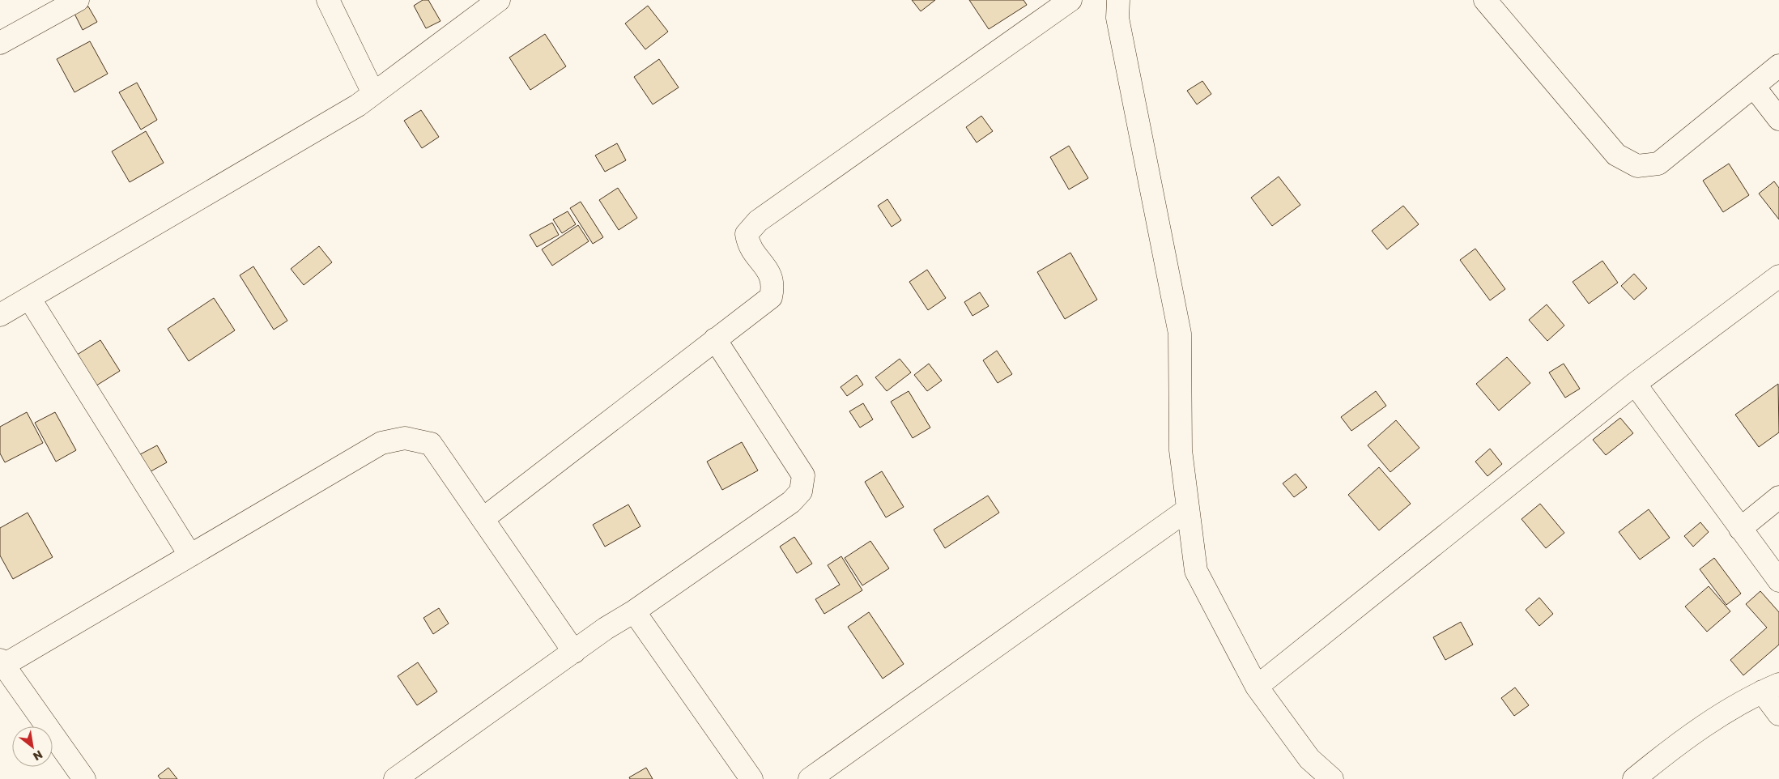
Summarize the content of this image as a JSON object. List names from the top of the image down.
{
  "north": "bottom right"
}
